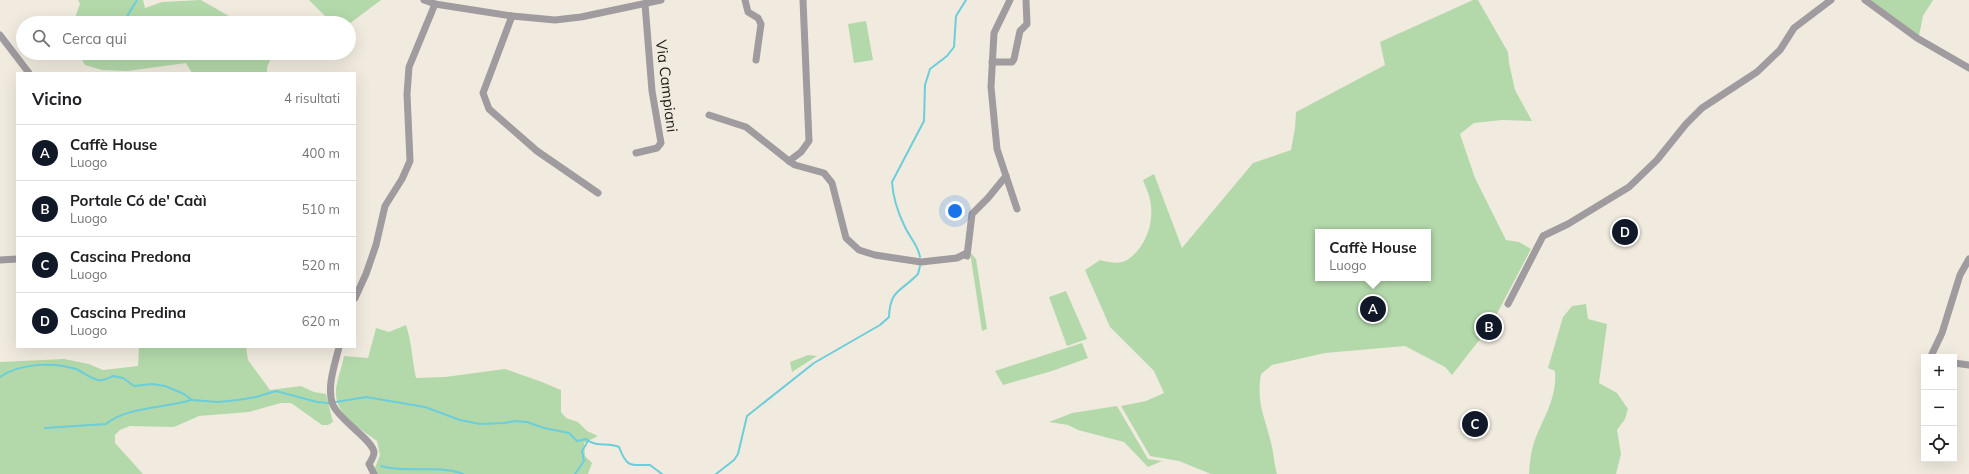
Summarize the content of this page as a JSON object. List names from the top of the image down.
{
  "streets": {
    "street": ["Via Campiani"]
  },
  "page": {
    "search": "Cerca qui",
    "heading": ["Vicino", "4 risultati"],
    "list": [
      {
        "mark": "A",
        "name": "Caffè House",
        "note": "Luogo",
        "value": "400 m"
      },
      {
        "mark": "B",
        "name": "Portale Có de' Caàì",
        "note": "Luogo",
        "value": "510 m"
      },
      {
        "mark": "C",
        "name": "Cascina Predona",
        "note": "Luogo",
        "value": "520 m"
      },
      {
        "mark": "D",
        "name": "Cascina Predina",
        "note": "Luogo",
        "value": "620 m"
      }
    ],
    "pins": [
      "D",
      "A",
      "B",
      "C"
    ],
    "popup": ["Caffè House", "Luogo"],
    "map_buttons": ["+", "−"]
  }
}
